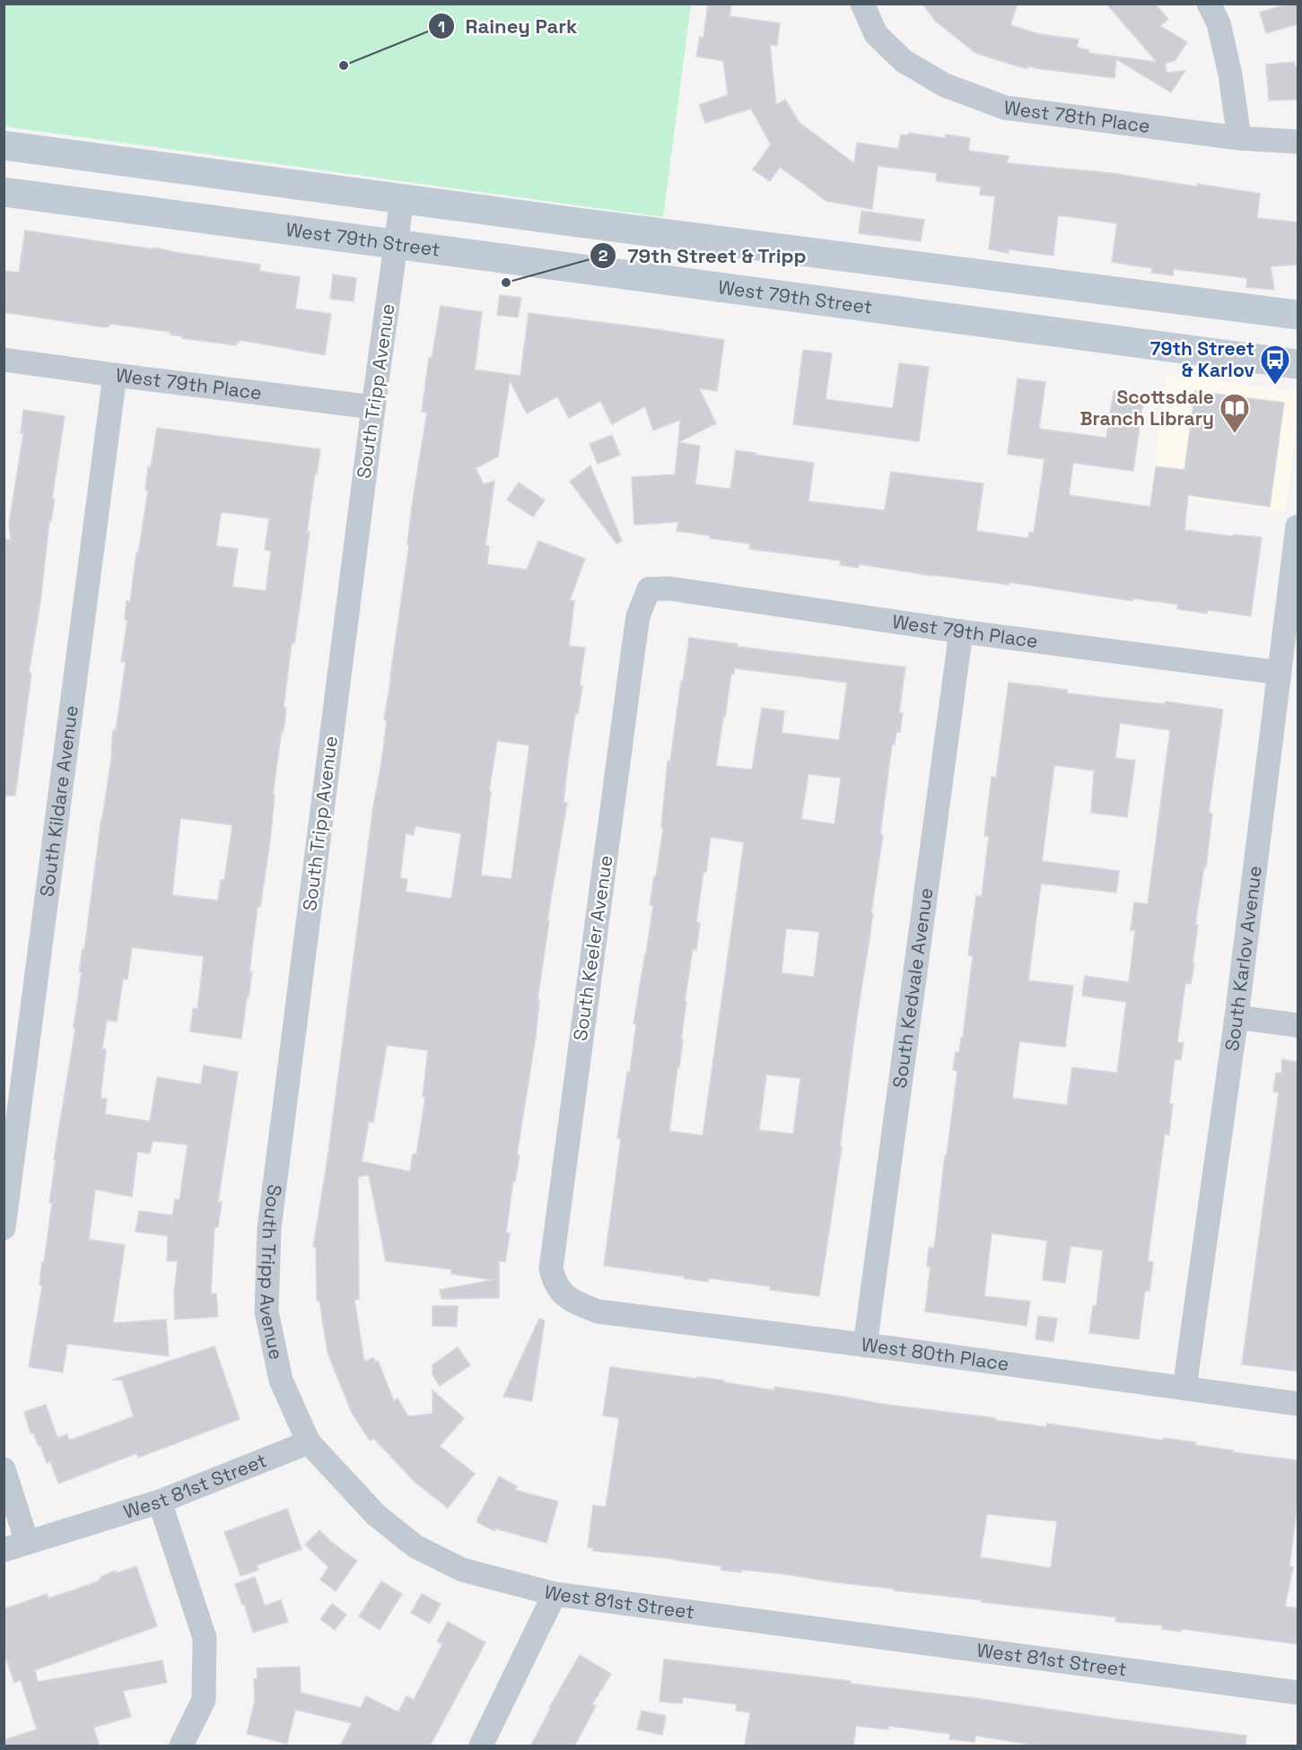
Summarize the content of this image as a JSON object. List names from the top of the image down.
{
  "streets": {
    "main road": ["West 79th Street"],
    "street": [
      "West 78th Place",
      "West 79th Place",
      "South Tripp Avenue",
      "South Kildare Avenue",
      "South Keeler Avenue",
      "South Karlov Avenue",
      "South Kedvale Avenue",
      "West 80th Place",
      "West 81st Street"
    ]
  },
  "crossings": [
    ["West 79th Street", "South Tripp Avenue"],
    ["West 79th Place", "South Tripp Avenue"],
    ["West 79th Place", "South Kildare Avenue"],
    ["West 79th Place", "South Keeler Avenue"],
    ["West 79th Place", "South Karlov Avenue"],
    ["West 79th Place", "South Kedvale Avenue"],
    ["South Tripp Avenue", "West 81st Street"],
    ["South Keeler Avenue", "West 80th Place"],
    ["South Karlov Avenue", "West 80th Place"],
    ["South Kedvale Avenue", "West 80th Place"]
  ],
  "places": {
    "other": ["Rainey Park", "79th Street & Tripp"],
    "bus stop": ["79th Street & Karlov"],
    "library": ["Scottsdale Branch Library"]
  }
}
